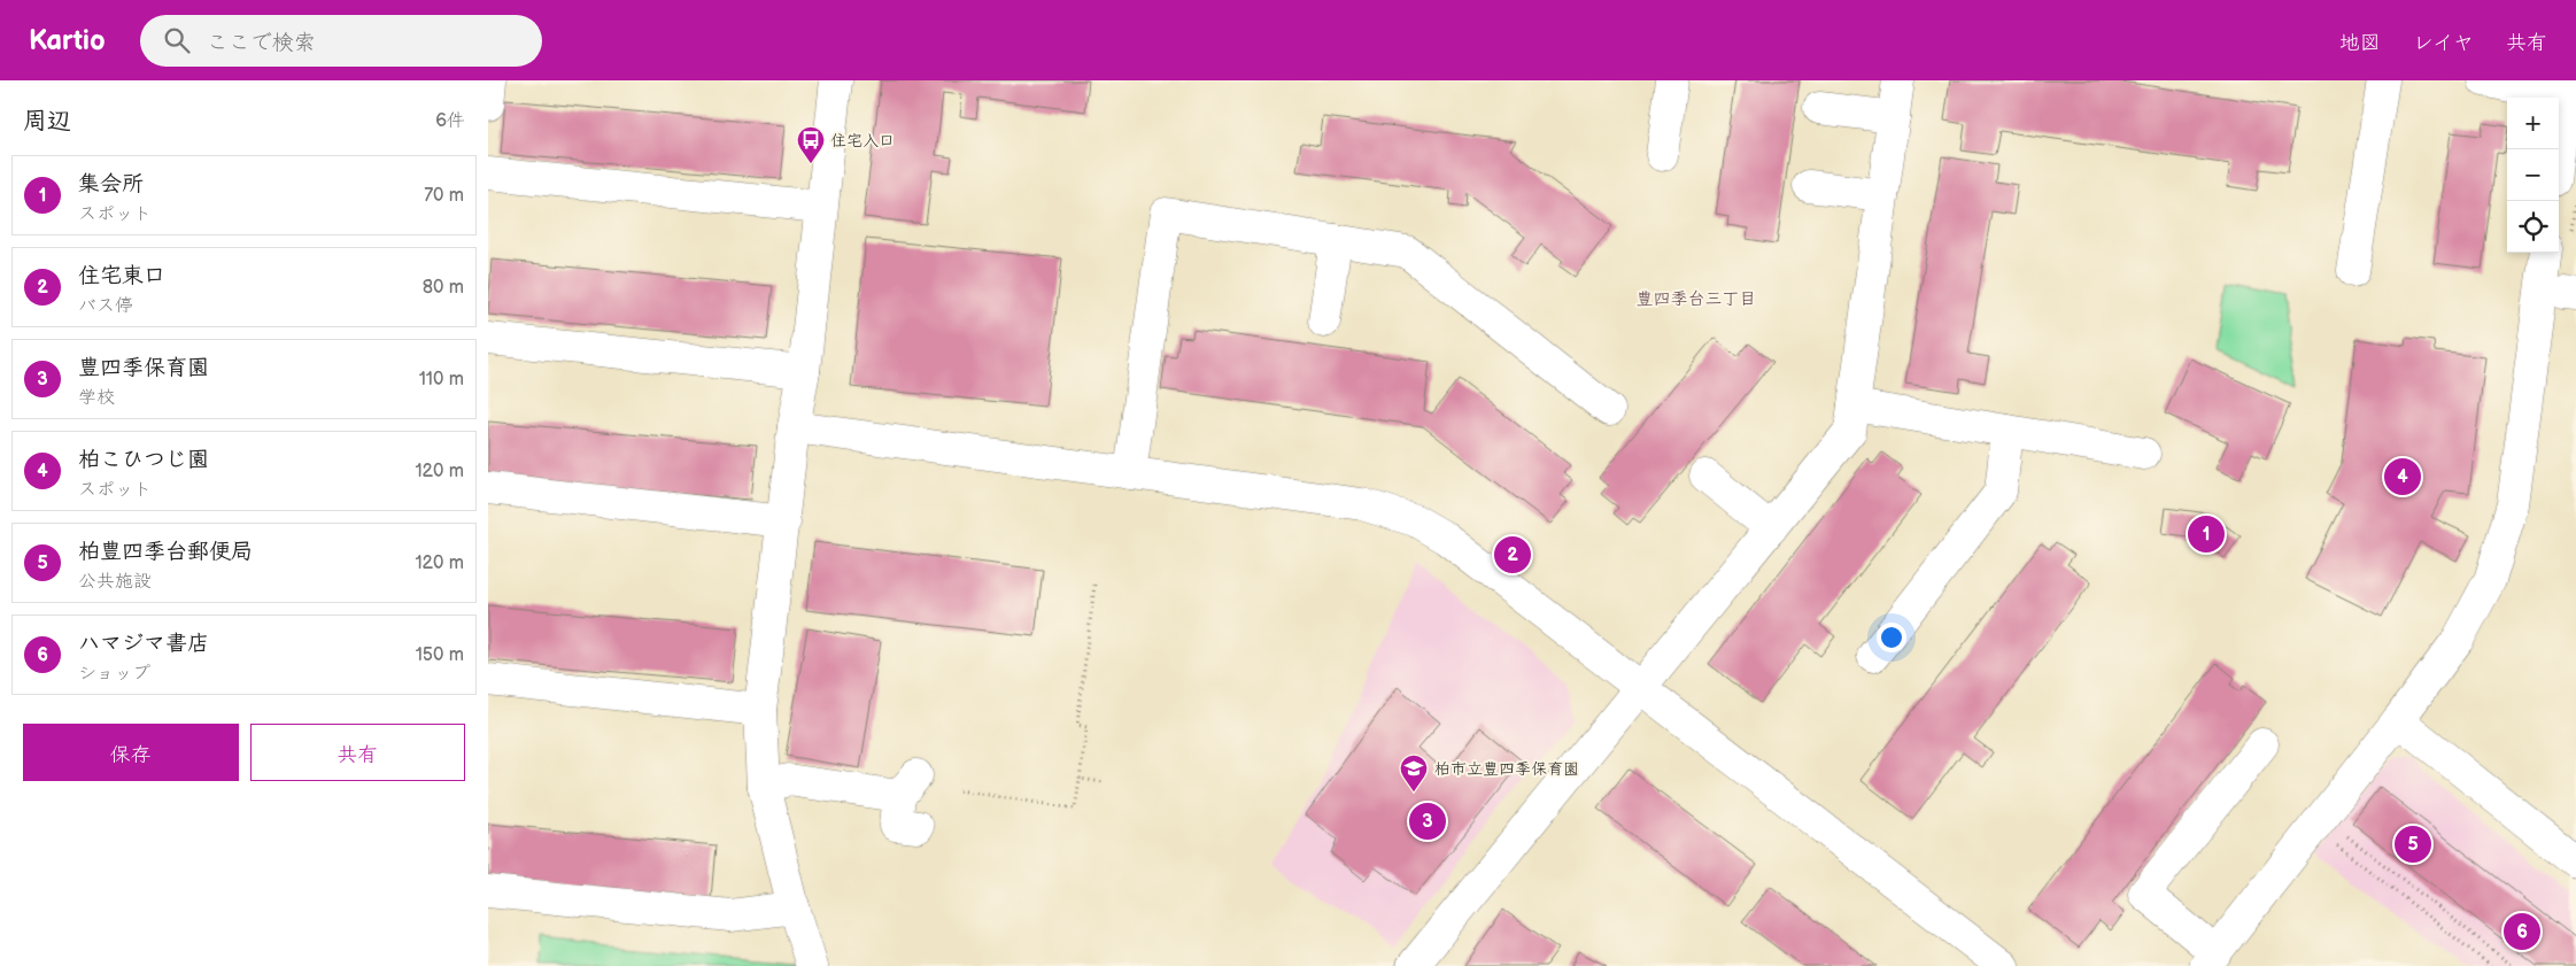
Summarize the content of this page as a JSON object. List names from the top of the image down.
{
  "districts": ["豊四季台三丁目"],
  "places": {
    "bus stop": ["住宅入口"],
    "school or university": ["柏市立豊四季保育園"]
  },
  "page": {
    "header": "Kartio",
    "search": "ここで検索",
    "nav": ["地図", "レイヤ", "共有"],
    "heading": ["周辺", "6件"],
    "map_buttons": ["+", "−"],
    "list": [
      {
        "mark": "1",
        "name": "集会所",
        "note": "スポット",
        "value": "70 m"
      },
      {
        "mark": "2",
        "name": "住宅東口",
        "note": "バス停",
        "value": "80 m"
      },
      {
        "mark": "3",
        "name": "豊四季保育園",
        "note": "学校",
        "value": "110 m"
      },
      {
        "mark": "4",
        "name": "柏こひつじ園",
        "note": "スポット",
        "value": "120 m"
      },
      {
        "mark": "5",
        "name": "柏豊四季台郵便局",
        "note": "公共施設",
        "value": "120 m"
      },
      {
        "mark": "6",
        "name": "ハマジマ書店",
        "note": "ショップ",
        "value": "150 m"
      }
    ],
    "pins": [
      "4",
      "1",
      "2",
      "3",
      "5",
      "6"
    ],
    "buttons": ["保存", "共有"]
  }
}
